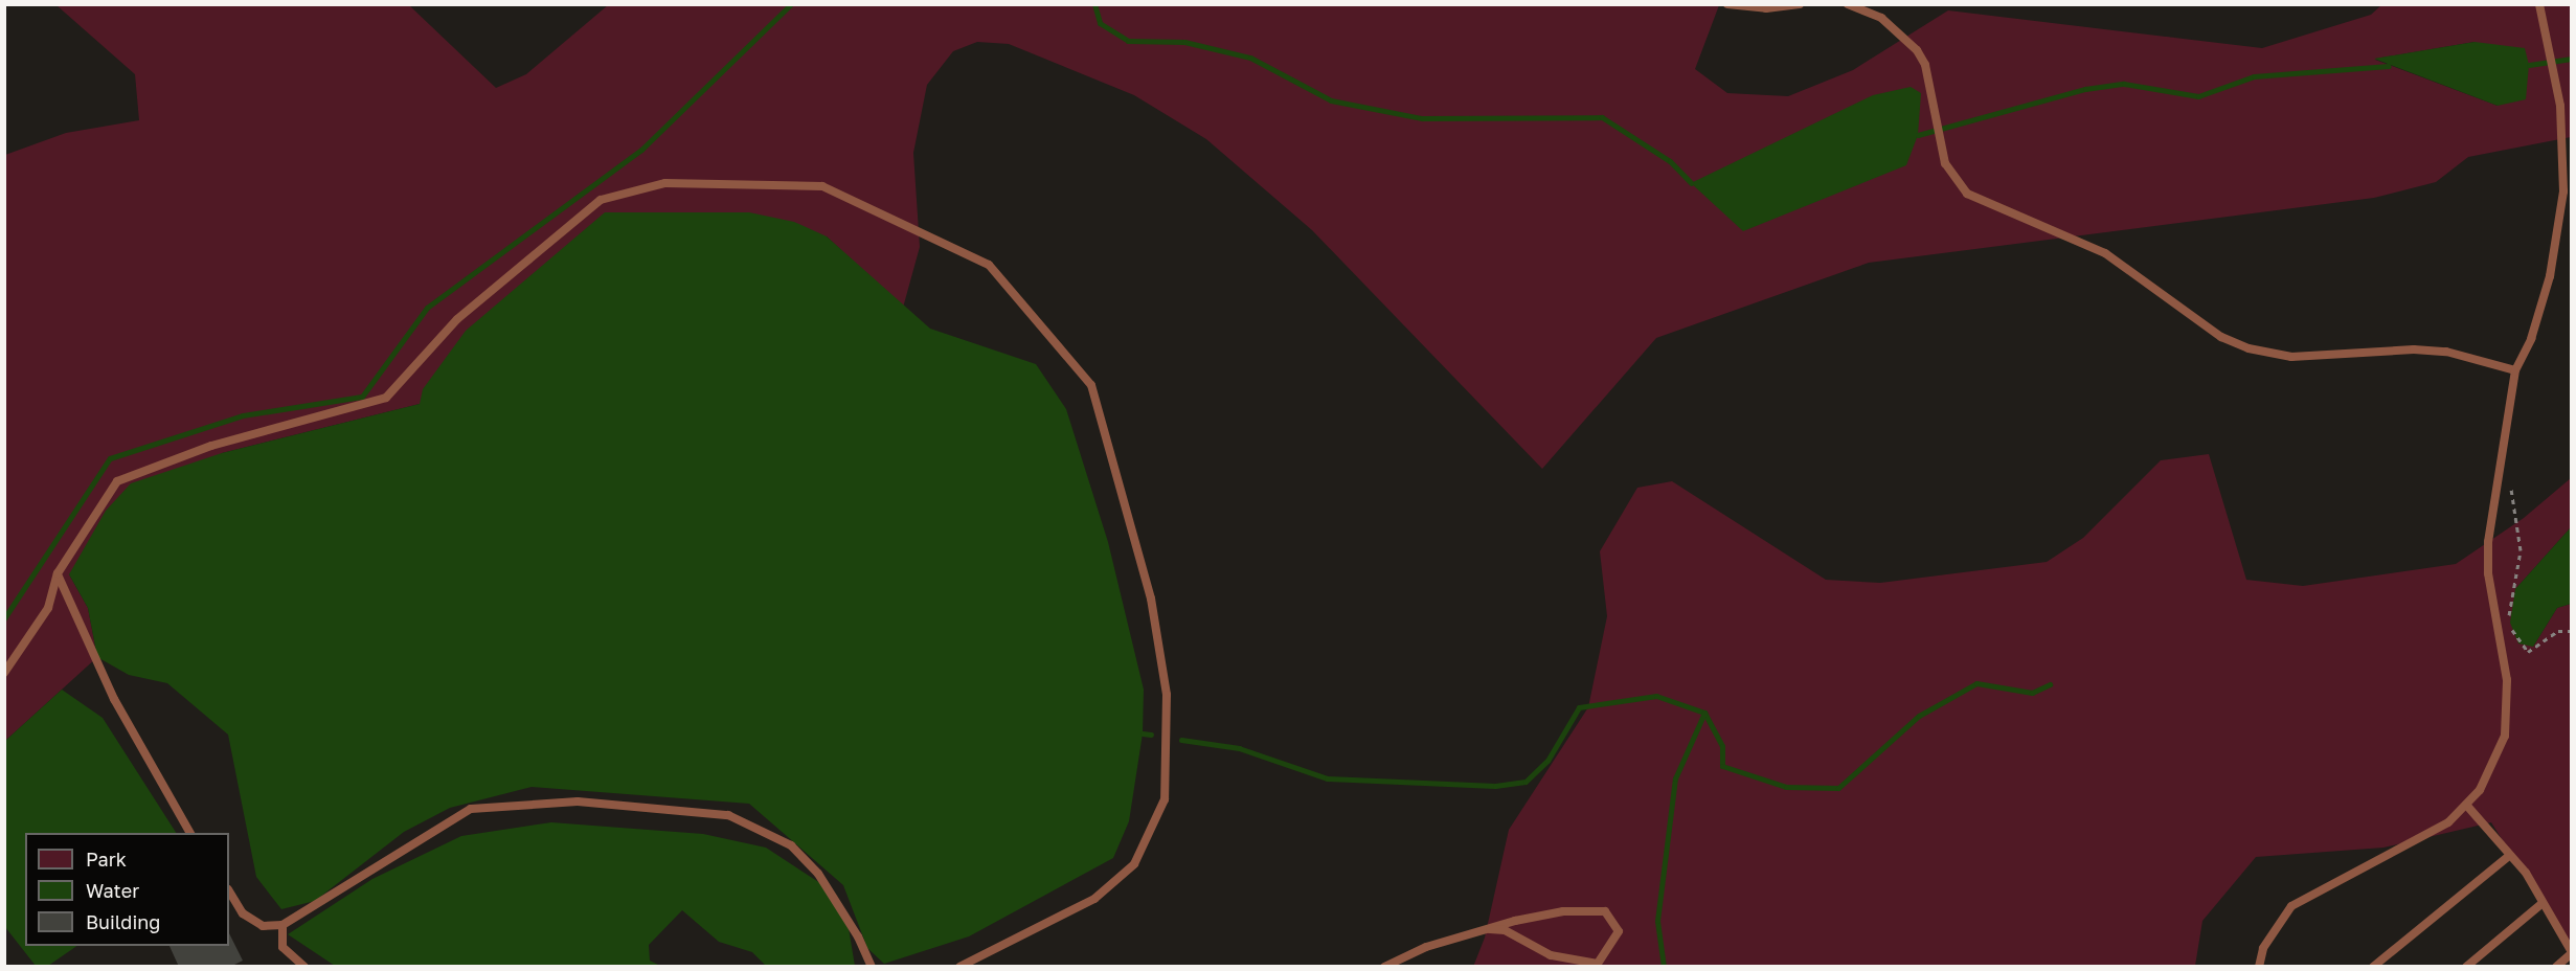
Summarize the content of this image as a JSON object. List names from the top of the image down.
{
  "legend": ["Park", "Water", "Building"]
}
